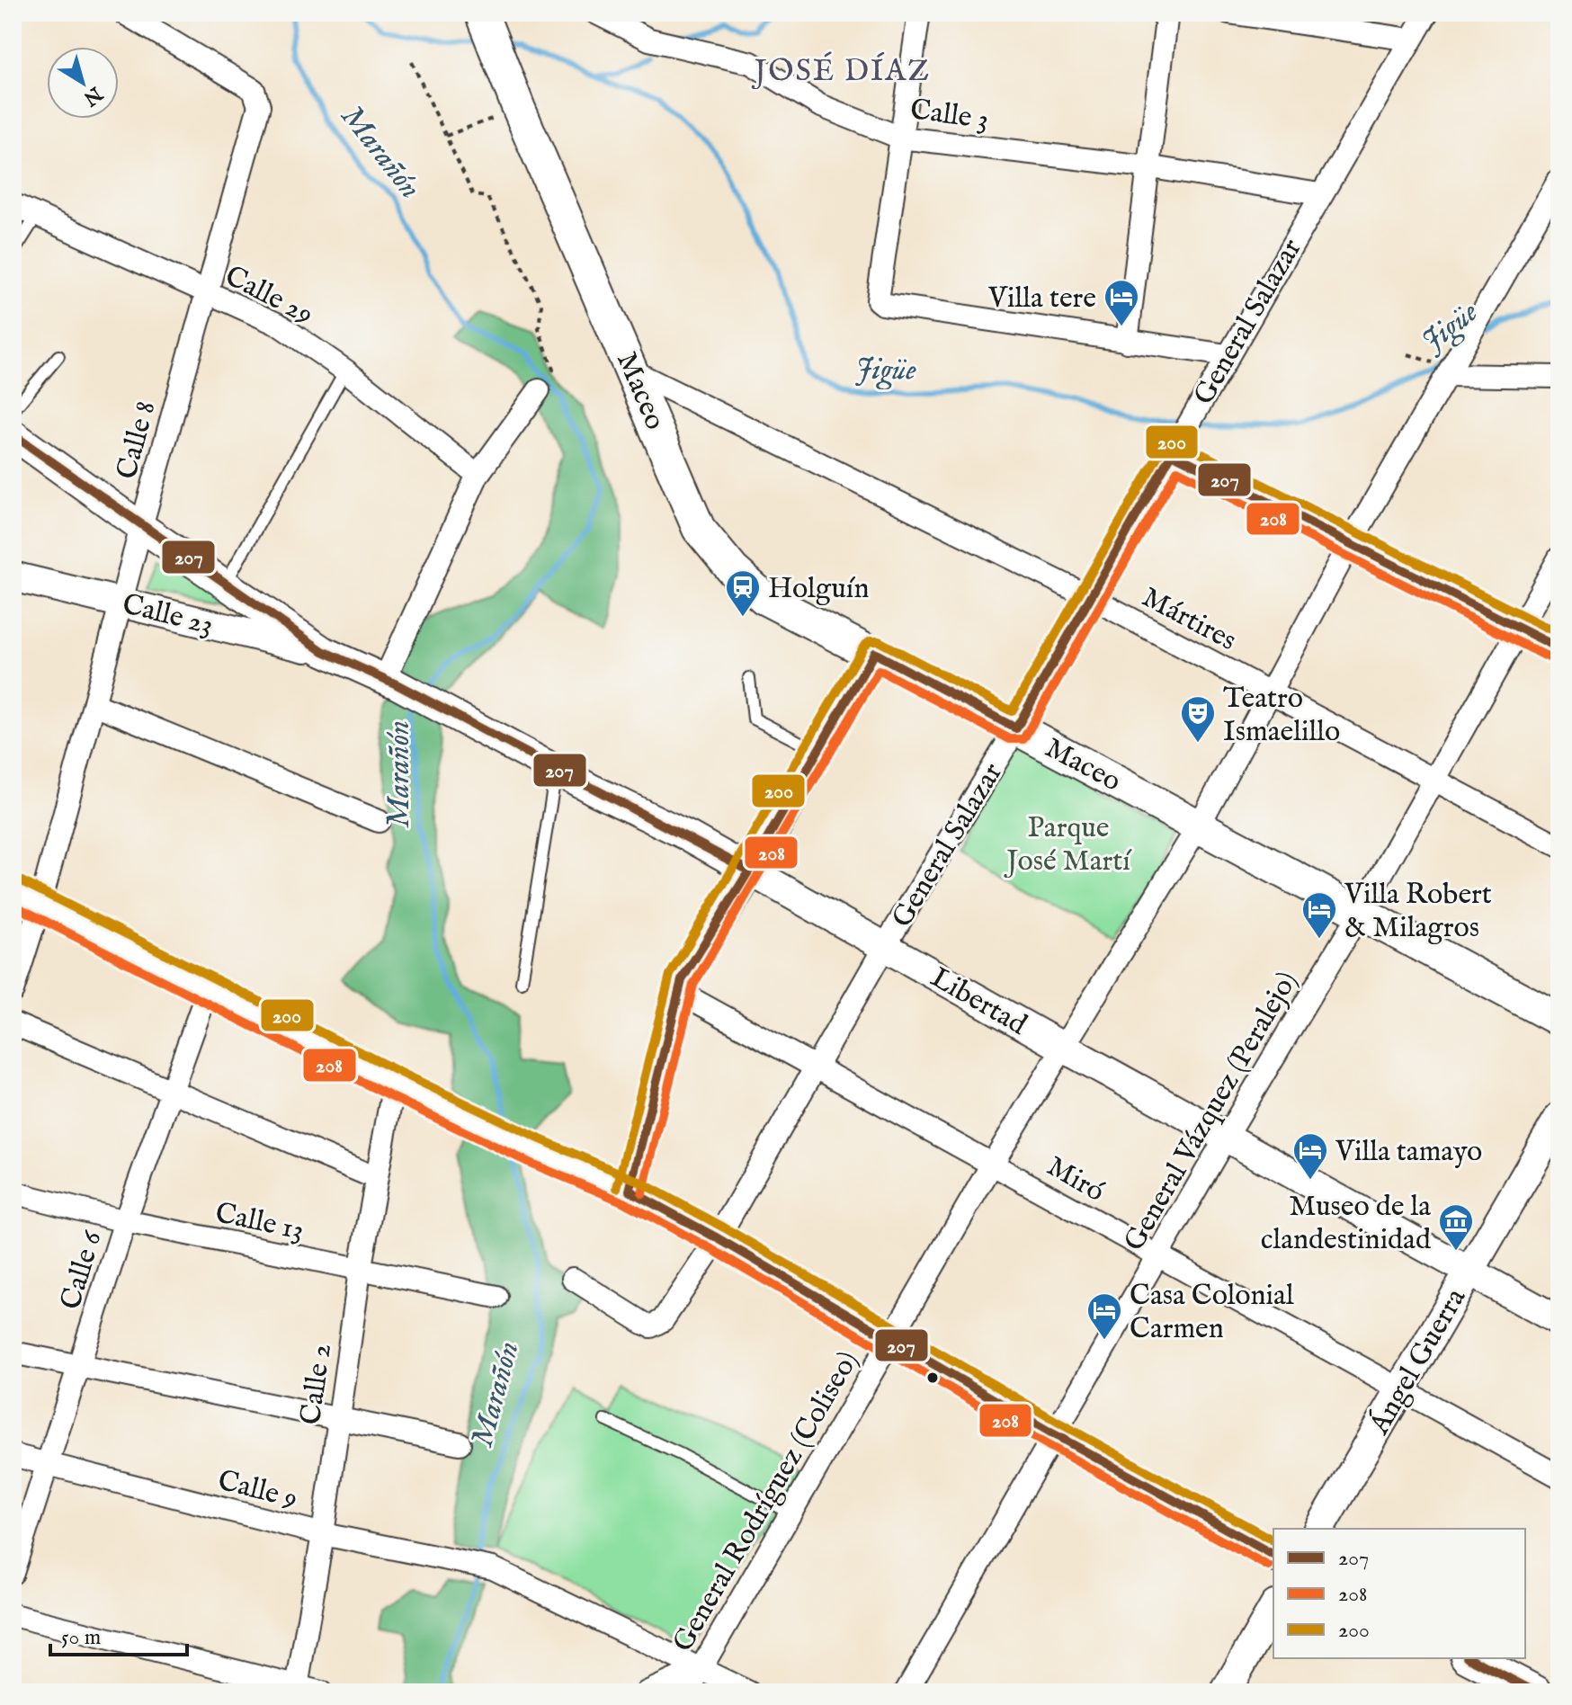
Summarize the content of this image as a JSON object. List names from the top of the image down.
{
  "streets": {
    "main road": ["Maceo"],
    "street": [
      "Calle 3",
      "Calle 29",
      "General Salazar",
      "Calle 8",
      "Calle 23",
      "Mártires",
      "Libertad",
      "General Vázquez (Peralejo)",
      "Miró",
      "Calle 13",
      "Calle 6",
      "Ángel Guerra",
      "Calle 2",
      "Calle 9",
      "General Rodríguez (Coliseo)"
    ]
  },
  "crossings": [
    ["Calle 3", "General Salazar"],
    ["Calle 29", "Calle 8"],
    ["General Salazar", "Maceo"],
    ["General Salazar", "Mártires"],
    ["General Salazar", "Libertad"],
    ["General Salazar", "Miró"],
    ["Maceo", "Mártires"],
    ["Maceo", "General Vázquez (Peralejo)"],
    ["Maceo", "General Rodríguez (Coliseo)"],
    ["Calle 8", "Calle 23"],
    ["Calle 23", "Libertad"],
    ["Mártires", "General Vázquez (Peralejo)"],
    ["Mártires", "General Rodríguez (Coliseo)"],
    ["Libertad", "General Vázquez (Peralejo)"],
    ["Libertad", "Ángel Guerra"],
    ["Libertad", "General Rodríguez (Coliseo)"],
    ["General Vázquez (Peralejo)", "Miró"],
    ["Miró", "Ángel Guerra"],
    ["Miró", "General Rodríguez (Coliseo)"],
    ["Calle 13", "Calle 6"],
    ["Calle 13", "Calle 2"],
    ["Calle 6", "Calle 9"],
    ["Calle 2", "Calle 9"],
    ["Calle 9", "General Rodríguez (Coliseo)"]
  ],
  "districts": ["JOSÉ DÍAZ"],
  "water": ["Marañón", "Jigüe"],
  "parks": ["Parque José Martí"],
  "places": {
    "hotel": [
      "Villa tere",
      "Villa Robert & Milagros",
      "Villa tamayo",
      "Casa Colonial Carmen"
    ],
    "station": ["Holguín"],
    "theatre": ["Teatro Ismaelillo"],
    "museum": ["Museo de la clandestinidad"]
  },
  "lines": ["transit line 207", "transit line 200", "transit line 208"],
  "legend": ["207", "208", "200"],
  "scale_bar": "50 m",
  "north": "bottom right"
}
